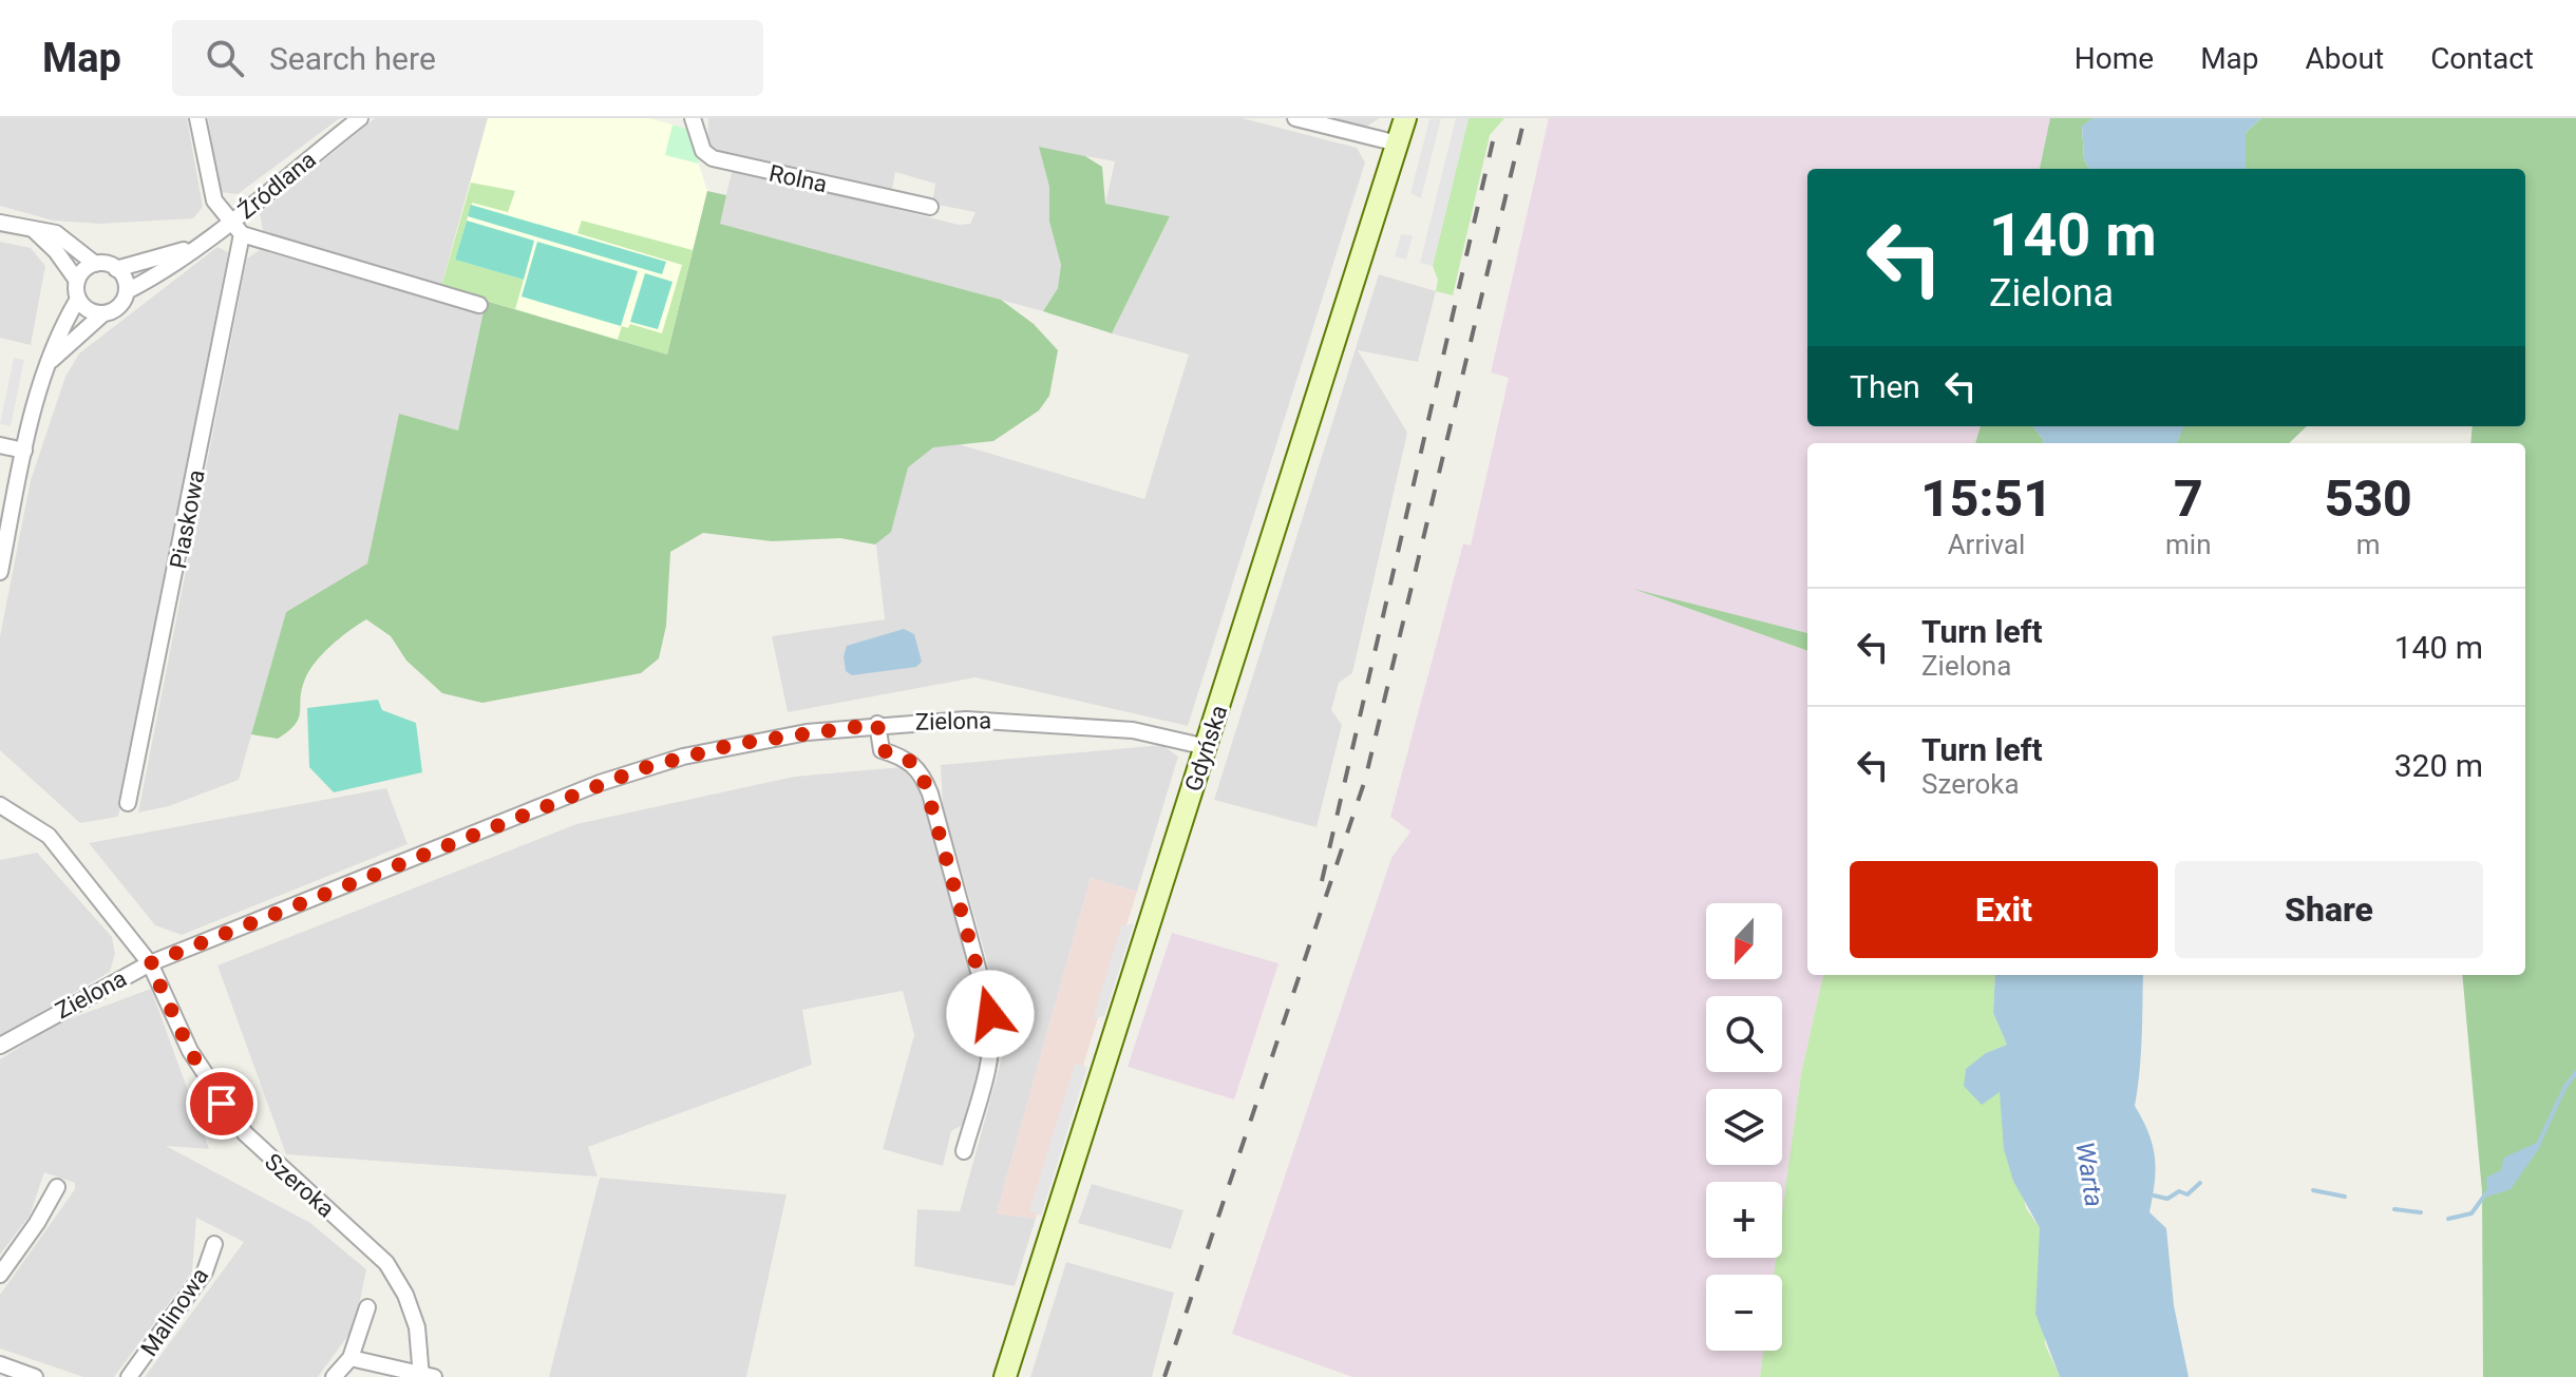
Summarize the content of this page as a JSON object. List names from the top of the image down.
{
  "streets": {
    "main road": ["Gdyńska"],
    "street": [
      "Rolna",
      "Źródlana",
      "Piaskowa",
      "Zielona",
      "Szeroka",
      "Malinowa"
    ]
  },
  "crossings": [
    ["Zielona", "Gdyńska"],
    ["Zielona", "Szeroka"]
  ],
  "water": ["Warta"],
  "north": "bottom",
  "page": {
    "header": "Map",
    "search": "Search here",
    "nav": [
      "Home",
      "Map",
      "About",
      "Contact"
    ],
    "turn": ["140 m", "Zielona"],
    "then": "Then",
    "eta": [
      "15:51",
      "Arrival",
      "7",
      "min",
      "530",
      "m"
    ],
    "list": [
      {
        "name": "Turn left",
        "note": "Zielona",
        "value": "140 m"
      },
      {
        "name": "Turn left",
        "note": "Szeroka",
        "value": "320 m"
      }
    ],
    "buttons": ["Exit", "Share"],
    "map_buttons": ["+", "−"]
  }
}
